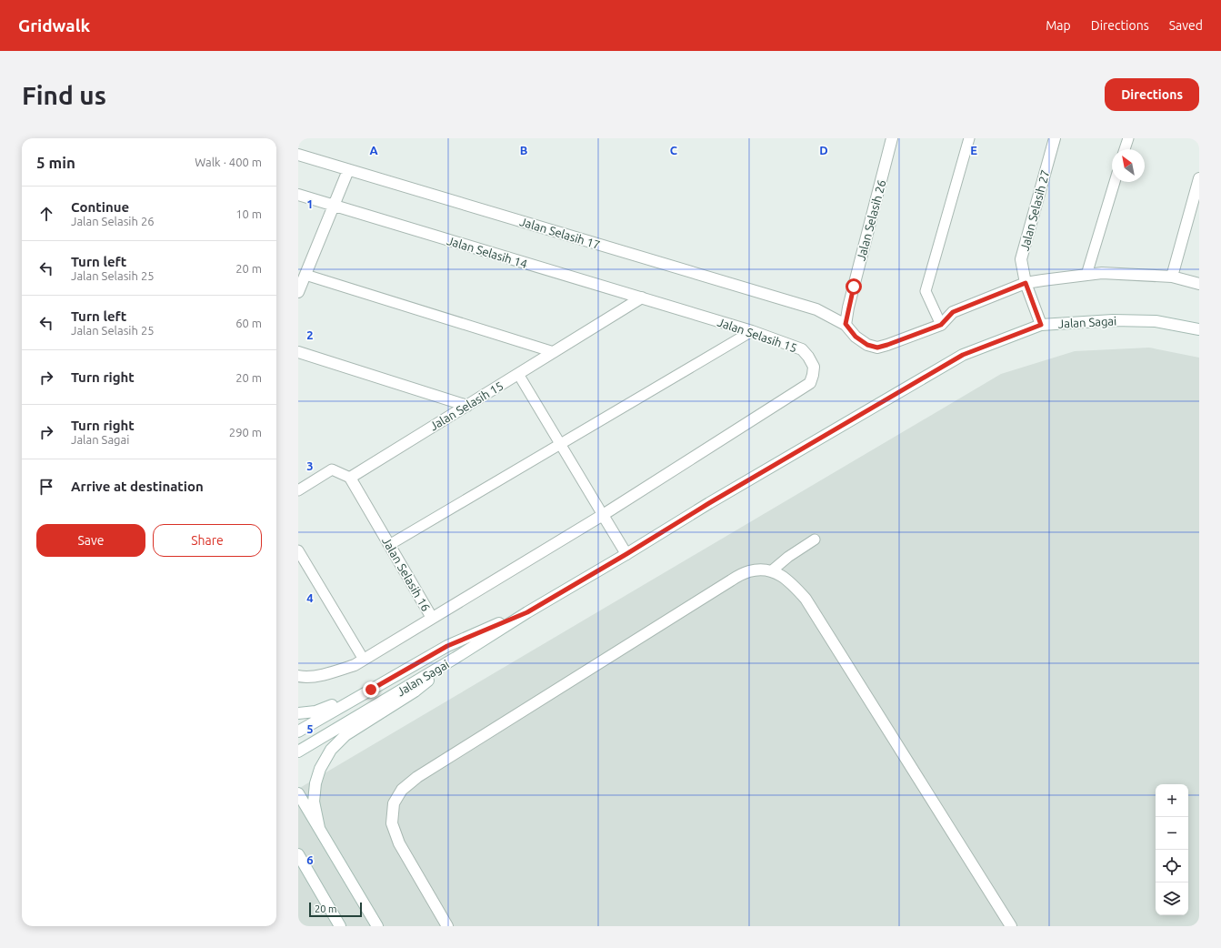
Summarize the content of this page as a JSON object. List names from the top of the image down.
{
  "streets": {
    "street": [
      "Jalan Selasih 27",
      "Jalan Selasih 26",
      "Jalan Selasih 17",
      "Jalan Selasih 14",
      "Jalan Sagai",
      "Jalan Selasih 15",
      "Jalan Selasih 16"
    ]
  },
  "crossings": [
    ["Jalan Selasih 27", "Jalan Sagai"],
    ["Jalan Selasih 26", "Jalan Selasih 17"],
    ["Jalan Selasih 14", "Jalan Selasih 15"],
    ["Jalan Selasih 15", "Jalan Selasih 16"]
  ],
  "scale_bar": "20 m",
  "north": "top left",
  "page": {
    "header": "Gridwalk",
    "nav": ["Map", "Directions", "Saved"],
    "buttons": [
      "Directions",
      ["Save", "Share"]
    ],
    "title": "Find us",
    "heading": ["5 min", "Walk · 400 m"],
    "list": [
      ["Continue", "Jalan Selasih 26", "10 m"],
      ["Turn left", "Jalan Selasih 25", "20 m"],
      ["Turn left", "Jalan Selasih 25", "60 m"],
      ["Turn right", "20 m"],
      ["Turn right", "Jalan Sagai", "290 m"],
      "Arrive at destination"
    ],
    "map_buttons": ["+", "−"],
    "scale": "20 m"
  },
  "grid": {
    "columns": [
      "A",
      "B",
      "C",
      "D",
      "E"
    ],
    "rows": [
      "1",
      "2",
      "3",
      "4",
      "5",
      "6"
    ]
  }
}
